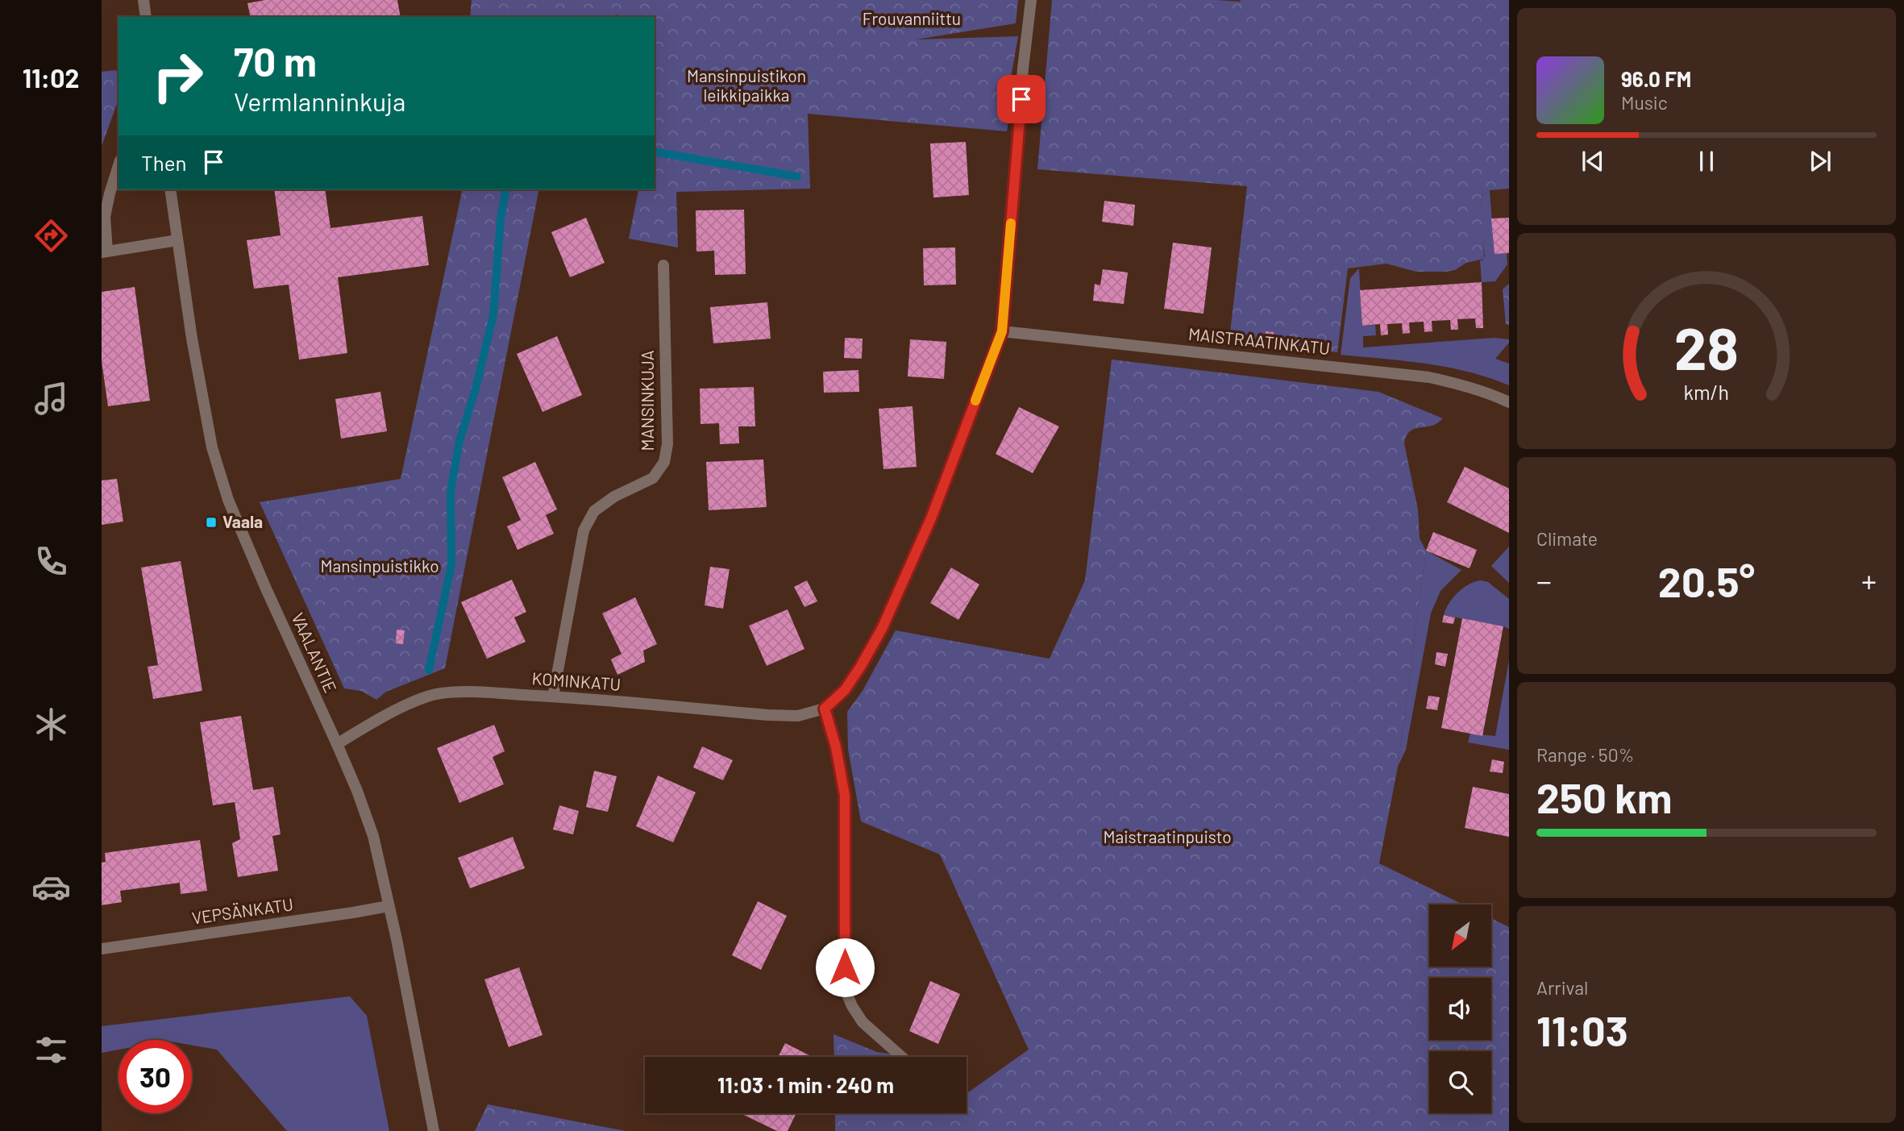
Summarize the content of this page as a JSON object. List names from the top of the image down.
{
  "streets": {
    "street": [
      "MAISTRAATINKATU",
      "MANSINKUJA",
      "VAALANTIE",
      "KOMINKATU",
      "VEPSÄNKATU"
    ]
  },
  "crossings": [
    ["MANSINKUJA", "KOMINKATU"],
    ["VAALANTIE", "KOMINKATU"],
    ["VAALANTIE", "VEPSÄNKATU"]
  ],
  "parks": [
    "Frouvanniittu",
    "Mansinpuistikon leikkipaikka",
    "Mansinpuistikko",
    "Maistraatinpuisto"
  ],
  "places": {
    "transit": ["Vaala"]
  },
  "north": "bottom left",
  "page": {
    "tabs": "11:02",
    "turn": ["70 m", "Vermlanninkuja"],
    "song": ["96.0 FM", "Music"],
    "then": "Then",
    "tile": [
      "Climate",
      ["Range · 50%", "250 km"],
      ["Arrival", "11:03"]
    ],
    "heat": ["−", "20.5°", "+"],
    "limit": "30",
    "trip": "11:03 · 1 min · 240 m",
    "gauge": ["28", "km/h"]
  }
}
